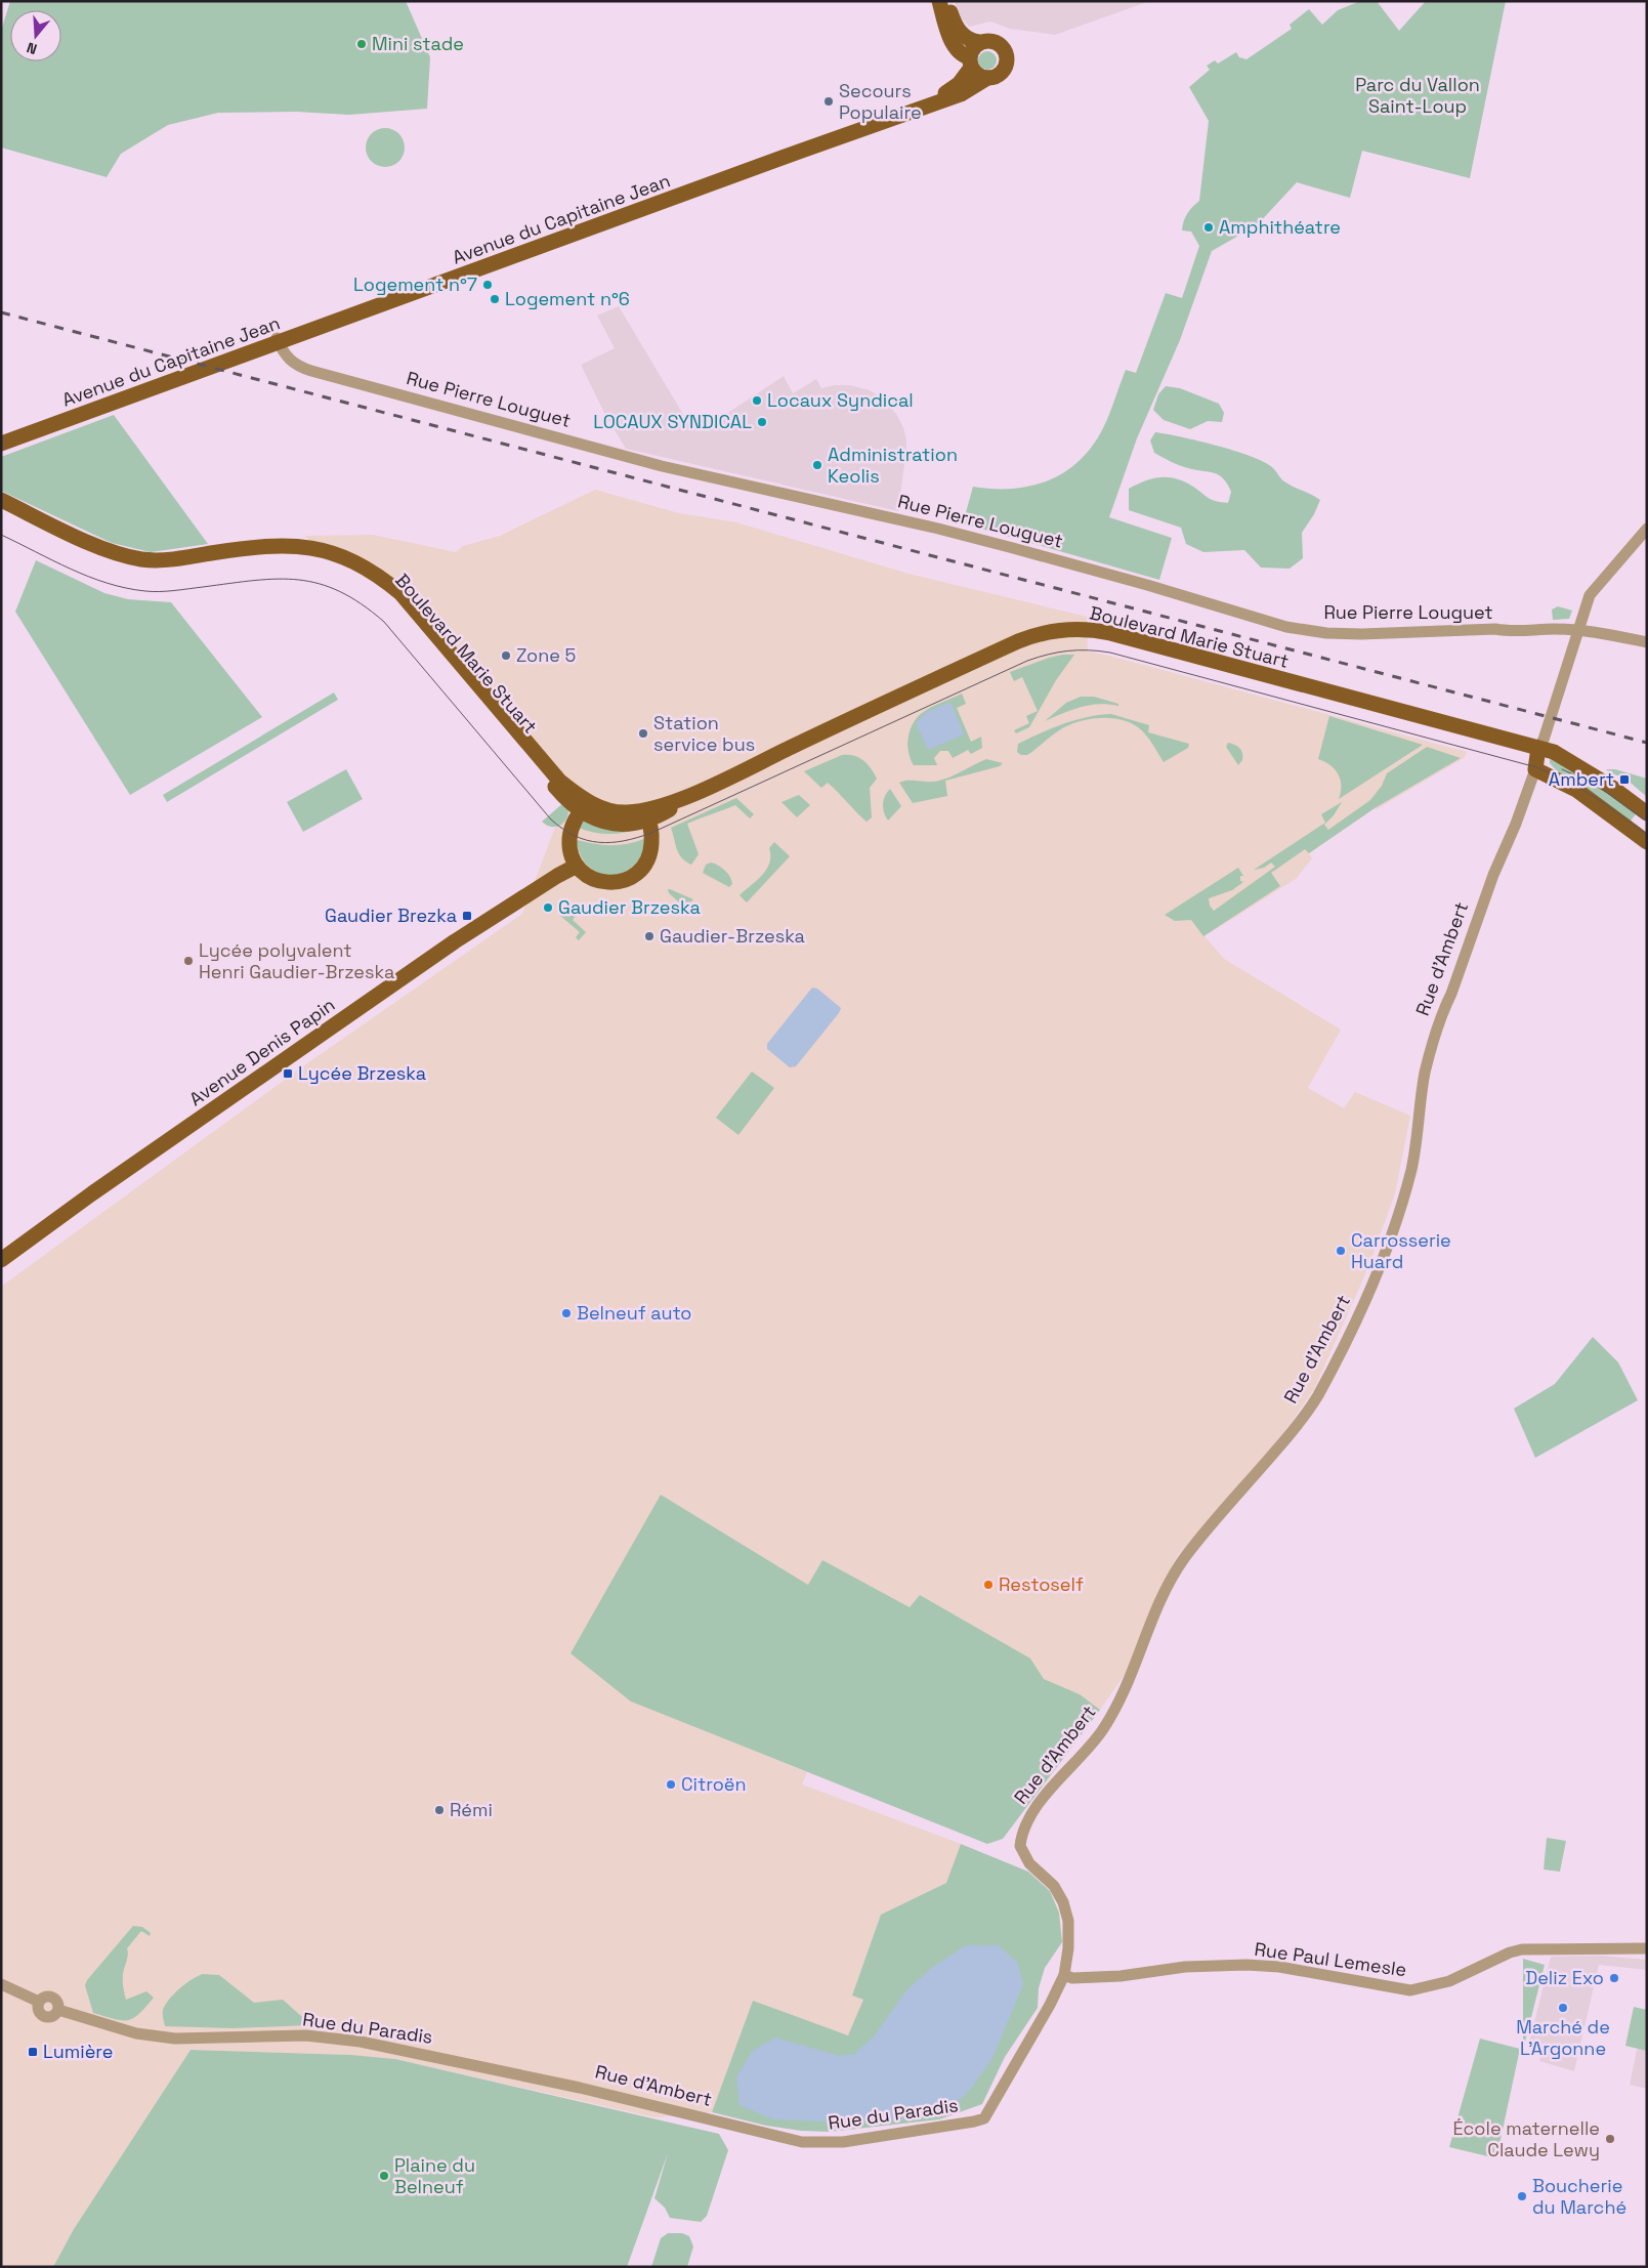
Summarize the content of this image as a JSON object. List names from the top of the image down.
{
  "streets": {
    "main road": [
      "Avenue du Capitaine Jean",
      "Boulevard Marie Stuart",
      "Rue d'Ambert",
      "Avenue Denis Papin"
    ],
    "street": ["Rue Pierre Louguet", "Rue Paul Lemesle", "Rue du Paradis"]
  },
  "crossings": [
    ["Avenue du Capitaine Jean", "Rue Pierre Louguet"],
    ["Rue Pierre Louguet", "Rue d'Ambert"],
    ["Boulevard Marie Stuart", "Rue d'Ambert"],
    ["Boulevard Marie Stuart", "Avenue Denis Papin"],
    ["Rue d'Ambert", "Rue Paul Lemesle"],
    ["Rue d'Ambert", "Rue du Paradis"]
  ],
  "parks": ["Parc du Vallon Saint-Loup"],
  "places": {
    "other": [
      "Mini stade",
      "Secours Populaire",
      "Amphithéatre",
      "Logement n°7",
      "Logement n°6",
      "Locaux Syndical",
      "LOCAUX SYNDICAL",
      "Administration Keolis",
      "Zone 5",
      "Station service bus",
      "Gaudier Brzeska",
      "Gaudier-Brzeska",
      "Lycée polyvalent Henri Gaudier-Brzeska",
      "Carrosserie Huard",
      "Belneuf auto",
      "Restoself",
      "Citroën",
      "Rémi",
      "Deliz Exo",
      "Marché de L'Argonne",
      "École maternelle Claude Lewy",
      "Plaine du Belneuf",
      "Boucherie du Marché"
    ],
    "transit": [
      "Ambert",
      "Gaudier Brezka",
      "Lycée Brzeska",
      "Lumière"
    ]
  },
  "north": "bottom"
}
